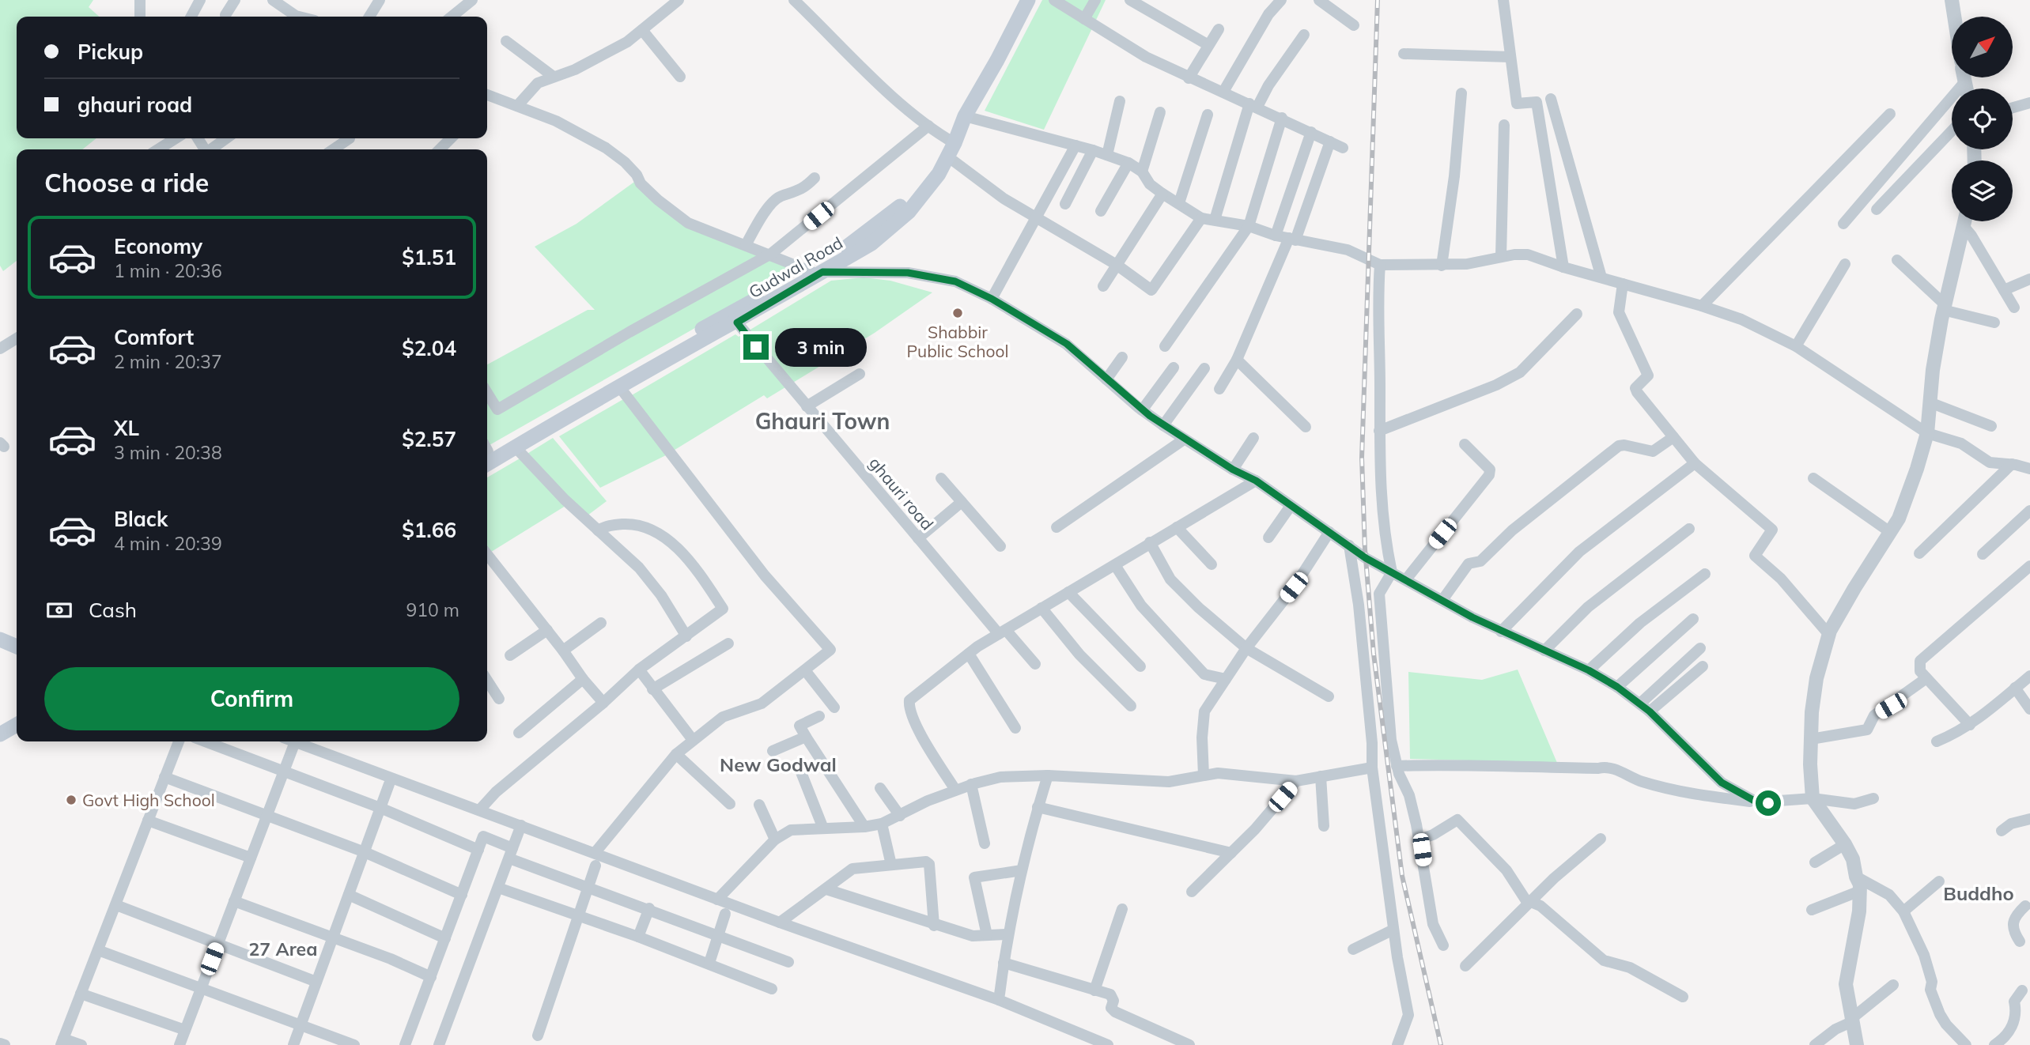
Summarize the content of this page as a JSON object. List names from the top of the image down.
{
  "streets": {
    "main road": ["Gudwal Road"],
    "street": ["ghauri road"]
  },
  "crossings": [
    ["Gudwal Road", "ghauri road"]
  ],
  "districts": [
    "Ghauri Town",
    "New Godwal",
    "Buddho",
    "27 Area"
  ],
  "places": ["Shabbir Public School", "Govt High School"],
  "north": "top right",
  "page": {
    "banner": ["Pickup", "ghauri road"],
    "heading": "Choose a ride",
    "list": [
      {
        "name": "Economy",
        "note": "1 min · 20:36",
        "value": "$1.51"
      },
      {
        "name": "Comfort",
        "note": "2 min · 20:37",
        "value": "$2.04"
      },
      {
        "name": "XL",
        "note": "3 min · 20:38",
        "value": "$2.57"
      },
      {
        "name": "Black",
        "note": "4 min · 20:39",
        "value": "$1.66"
      }
    ],
    "bubble": "3 min",
    "pay": ["Cash", "910 m"],
    "buttons": "Confirm"
  }
}
